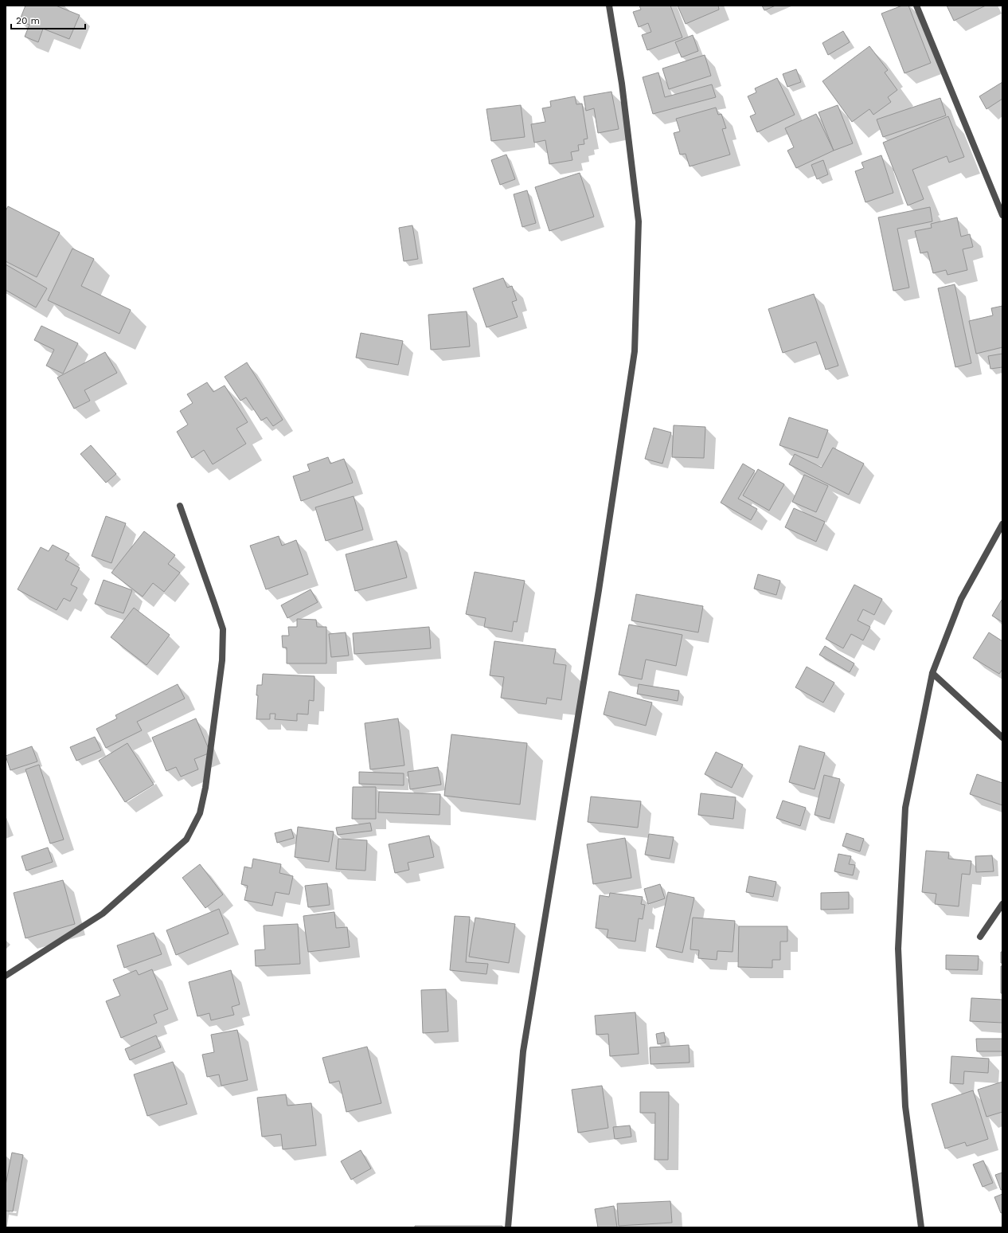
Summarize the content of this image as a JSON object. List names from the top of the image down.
{
  "scale_bar": "20 m"
}
